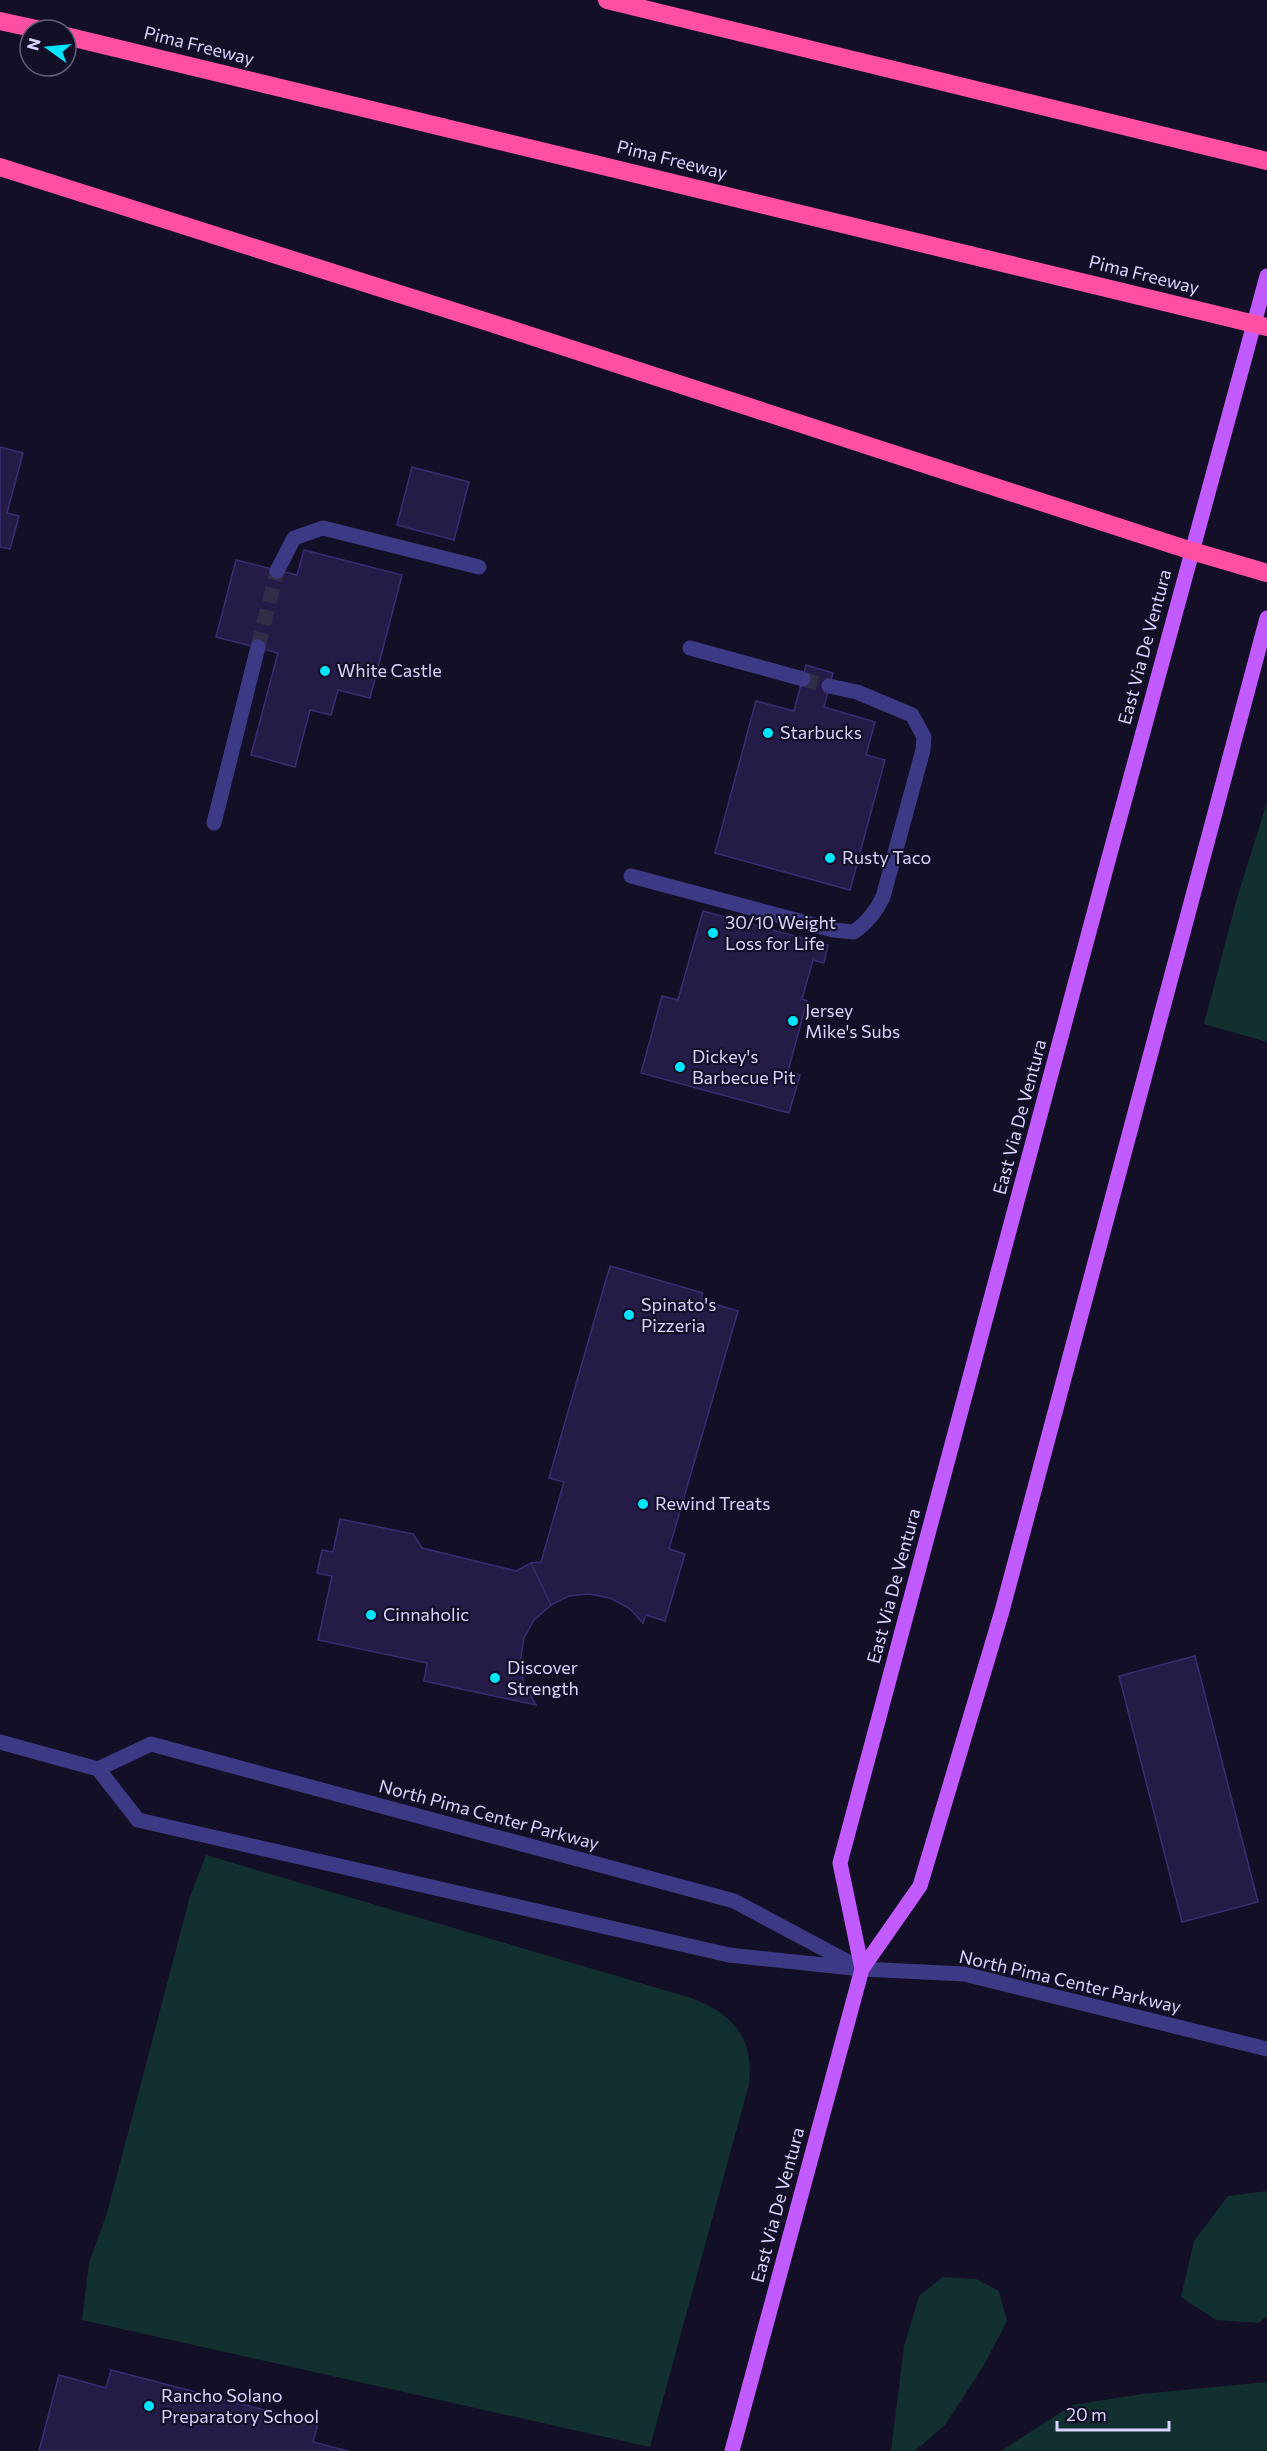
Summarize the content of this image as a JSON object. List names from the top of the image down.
{
  "streets": {
    "highway": ["Pima Freeway"],
    "main road": ["East Via De Ventura"],
    "street": ["North Pima Center Parkway"]
  },
  "crossings": [
    ["East Via De Ventura", "North Pima Center Parkway"]
  ],
  "places": [
    "White Castle",
    "Starbucks",
    "Rusty Taco",
    "30/10 Weight Loss for Life",
    "Jersey Mike's Subs",
    "Dickey's Barbecue Pit",
    "Spinato's Pizzeria",
    "Rewind Treats",
    "Cinnaholic",
    "Discover Strength",
    "Rancho Solano Preparatory School"
  ],
  "scale_bar": "20 m",
  "north": "left"
}
